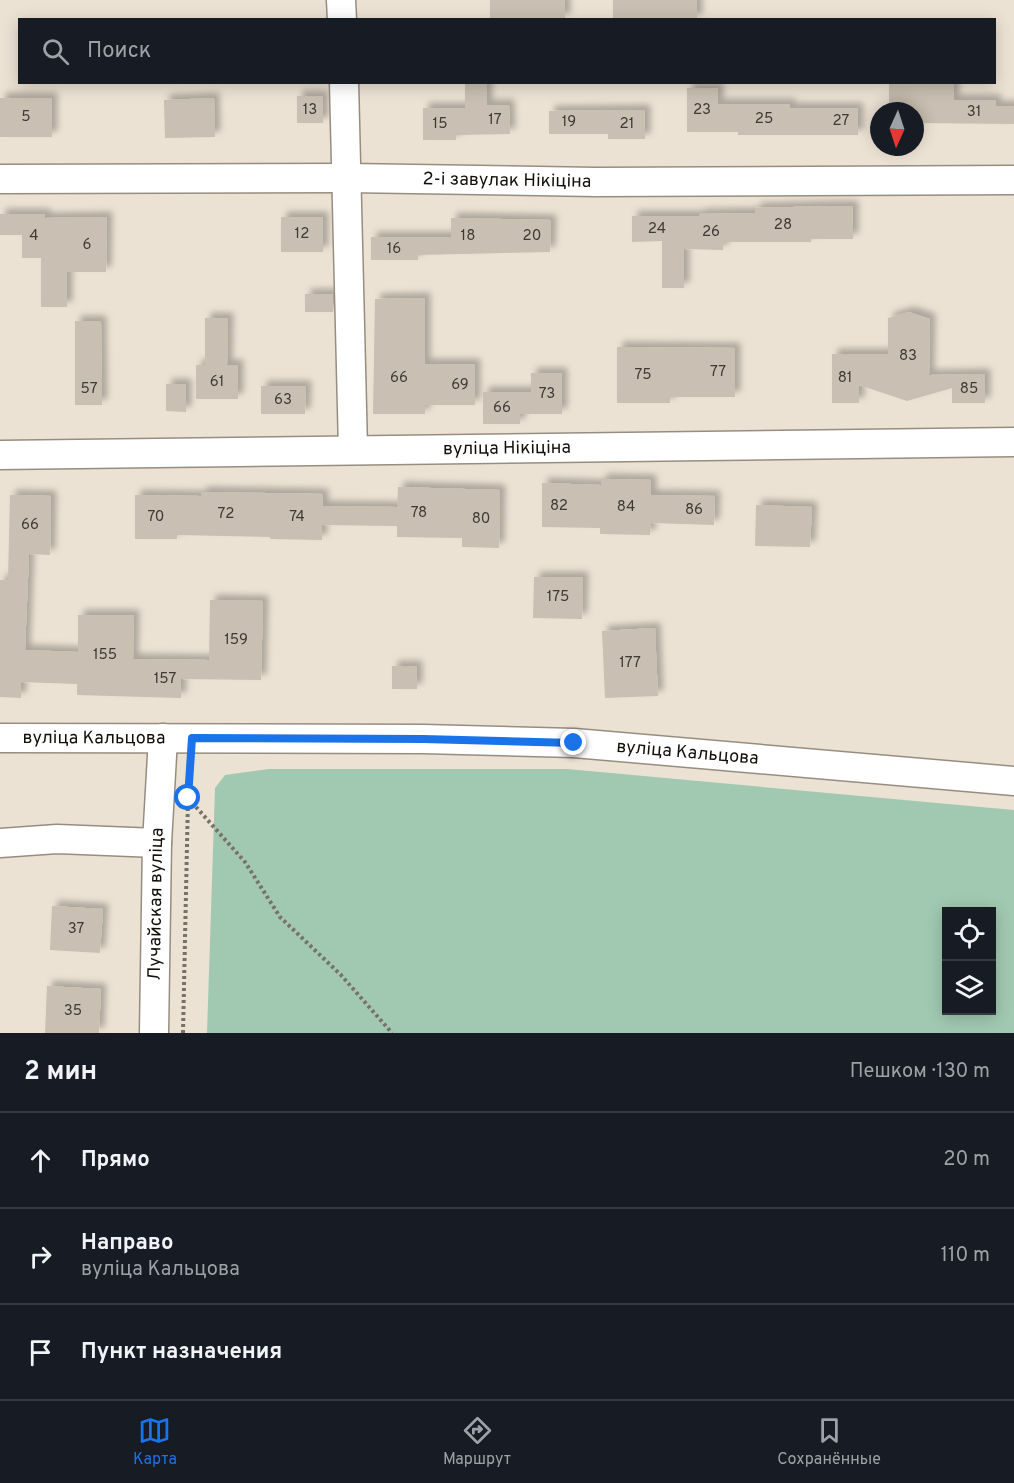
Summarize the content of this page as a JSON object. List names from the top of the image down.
{
  "streets": {
    "street": [
      "2-і завулак Нікіціна",
      "вуліца Нікіціна",
      "вуліца Кальцова",
      "Лучайская вуліца"
    ]
  },
  "crossings": [
    ["вуліца Кальцова", "Лучайская вуліца"]
  ],
  "house_numbers": [
    "13",
    "23",
    "31",
    "5",
    "25",
    "17",
    "27",
    "19",
    "15",
    "21",
    "28",
    "24",
    "26",
    "12",
    "4",
    "18",
    "20",
    "6",
    "16",
    "83",
    "77",
    "75",
    "66",
    "81",
    "61",
    "69",
    "57",
    "85",
    "73",
    "63",
    "66",
    "82",
    "84",
    "86",
    "78",
    "72",
    "70",
    "74",
    "80",
    "66",
    "175",
    "159",
    "155",
    "177",
    "157",
    "37",
    "35"
  ],
  "north": "bottom",
  "page": {
    "search": "Поиск",
    "heading": ["2 мин", "Пешком · 130 m"],
    "list": [
      ["Прямо", "20 m"],
      ["Направо", "вуліца Кальцова", "110 m"],
      "Пункт назначения"
    ],
    "nav": ["Карта", "Маршрут", "Сохранённые"]
  }
}
